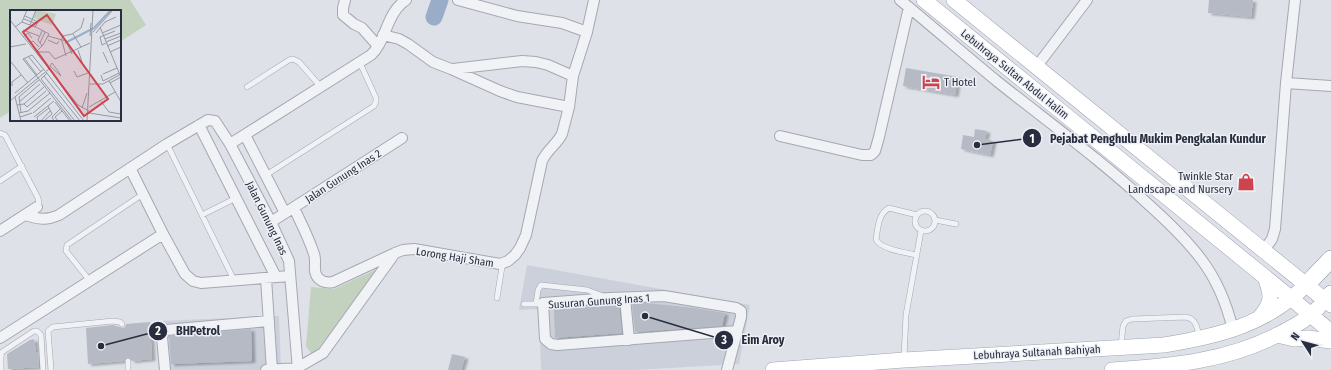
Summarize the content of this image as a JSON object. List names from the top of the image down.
{
  "streets": {
    "main road": ["Lebuhraya Sultan Abdul Halim", "Lebuhraya Sultanah Bahiyah"],
    "street": [
      "Jalan Gunung Inas 2",
      "Jalan Gunung Inas",
      "Lorong Haji Sham",
      "Susuran Gunung Inas 1"
    ]
  },
  "crossings": [
    ["Lebuhraya Sultan Abdul Halim", "Lebuhraya Sultanah Bahiyah"],
    ["Jalan Gunung Inas 2", "Jalan Gunung Inas"],
    ["Jalan Gunung Inas 2", "Lorong Haji Sham"]
  ],
  "places": {
    "hotel": ["T Hotel"],
    "other": ["Pejabat Penghulu Mukim Pengkalan Kundur", "Eim Aroy", "BHPetrol"],
    "shop": ["Twinkle Star Landscape and Nursery"]
  },
  "north": "top left"
}
